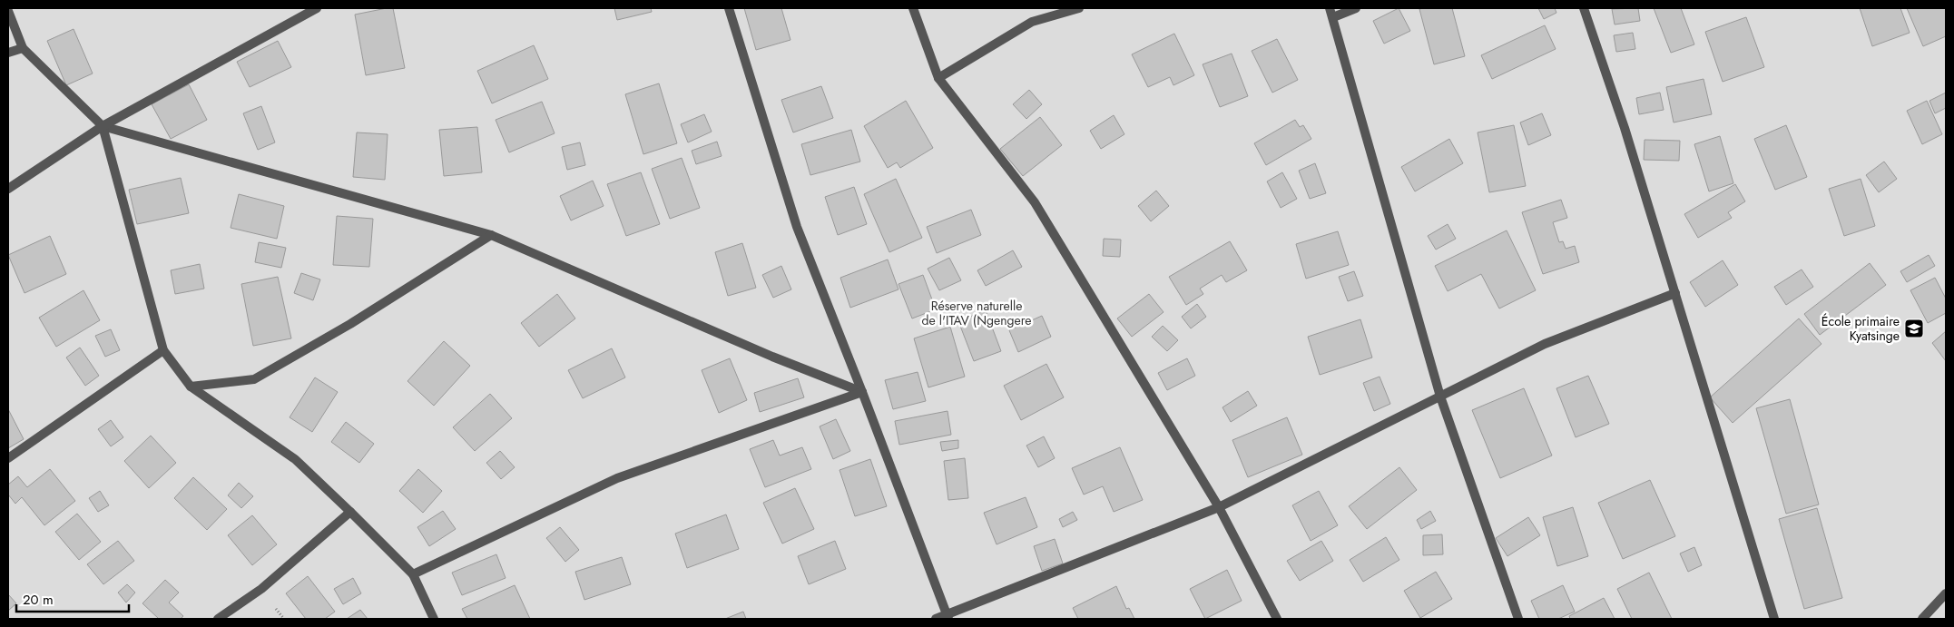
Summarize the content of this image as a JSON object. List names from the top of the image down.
{
  "parks": ["Réserve naturelle de l'ITAV (Ngengere"],
  "places": {
    "school or university": ["École primaire Kyatsinge"]
  },
  "scale_bar": "20 m"
}
